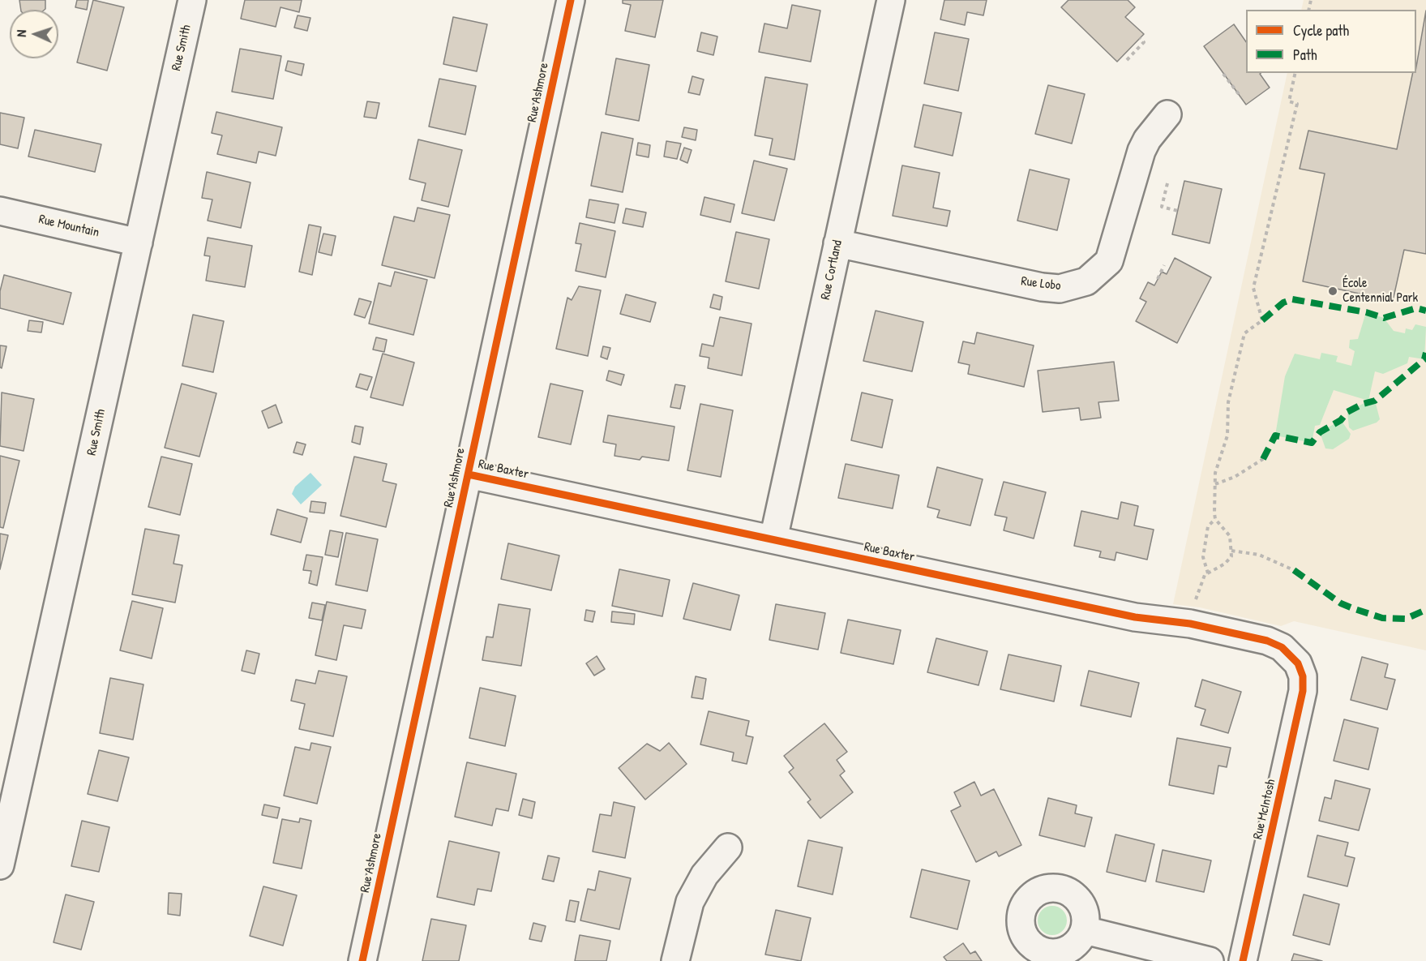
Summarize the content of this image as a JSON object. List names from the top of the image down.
{
  "streets": {
    "street": [
      "Rue Smith",
      "Rue Ashmore",
      "Rue Mountain",
      "Rue Cortland",
      "Rue Lobo",
      "Rue Baxter",
      "Rue McIntosh"
    ]
  },
  "crossings": [
    ["Rue Smith", "Rue Mountain"],
    ["Rue Ashmore", "Rue Baxter"],
    ["Rue Cortland", "Rue Lobo"],
    ["Rue Cortland", "Rue Baxter"],
    ["Rue Baxter", "Rue McIntosh"]
  ],
  "places": ["École Centennial Park"],
  "legend": ["Cycle path", "Path"],
  "north": "left"
}
